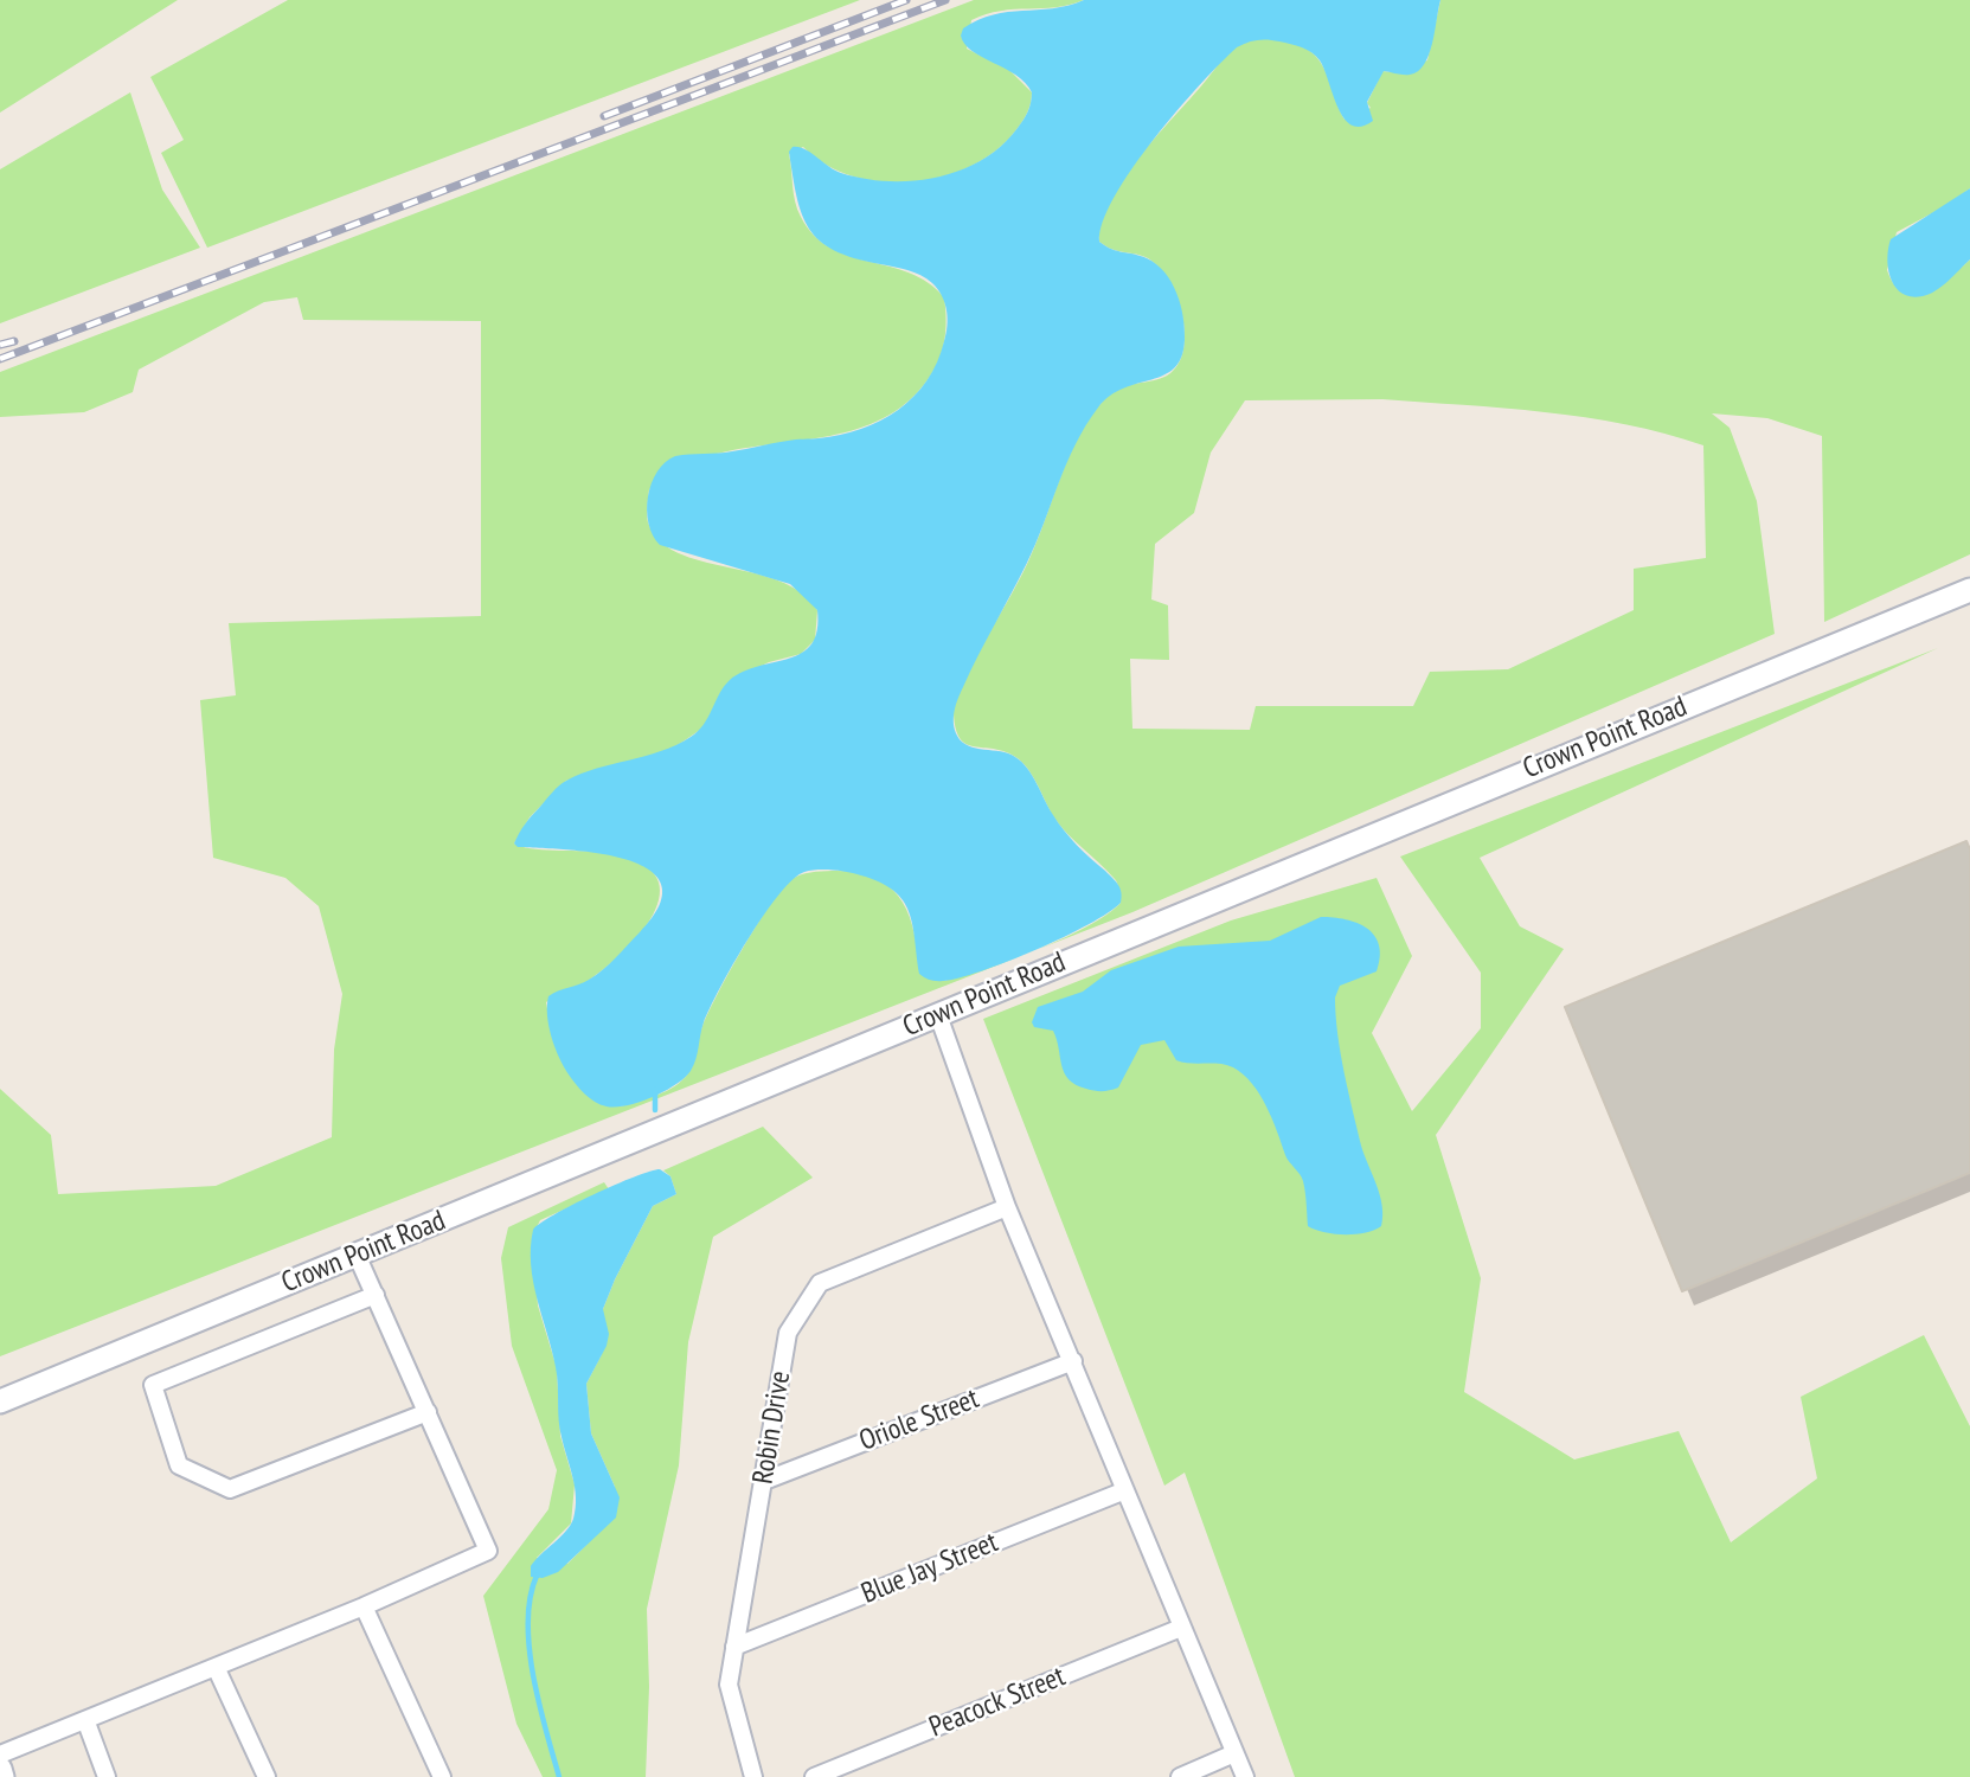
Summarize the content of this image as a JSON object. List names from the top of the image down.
{
  "streets": {
    "main road": ["Crown Point Road"],
    "street": [
      "Oriole Street",
      "Robin Drive",
      "Blue Jay Street",
      "Peacock Street"
    ]
  },
  "crossings": [
    ["Oriole Street", "Robin Drive"],
    ["Robin Drive", "Blue Jay Street"]
  ]
}
